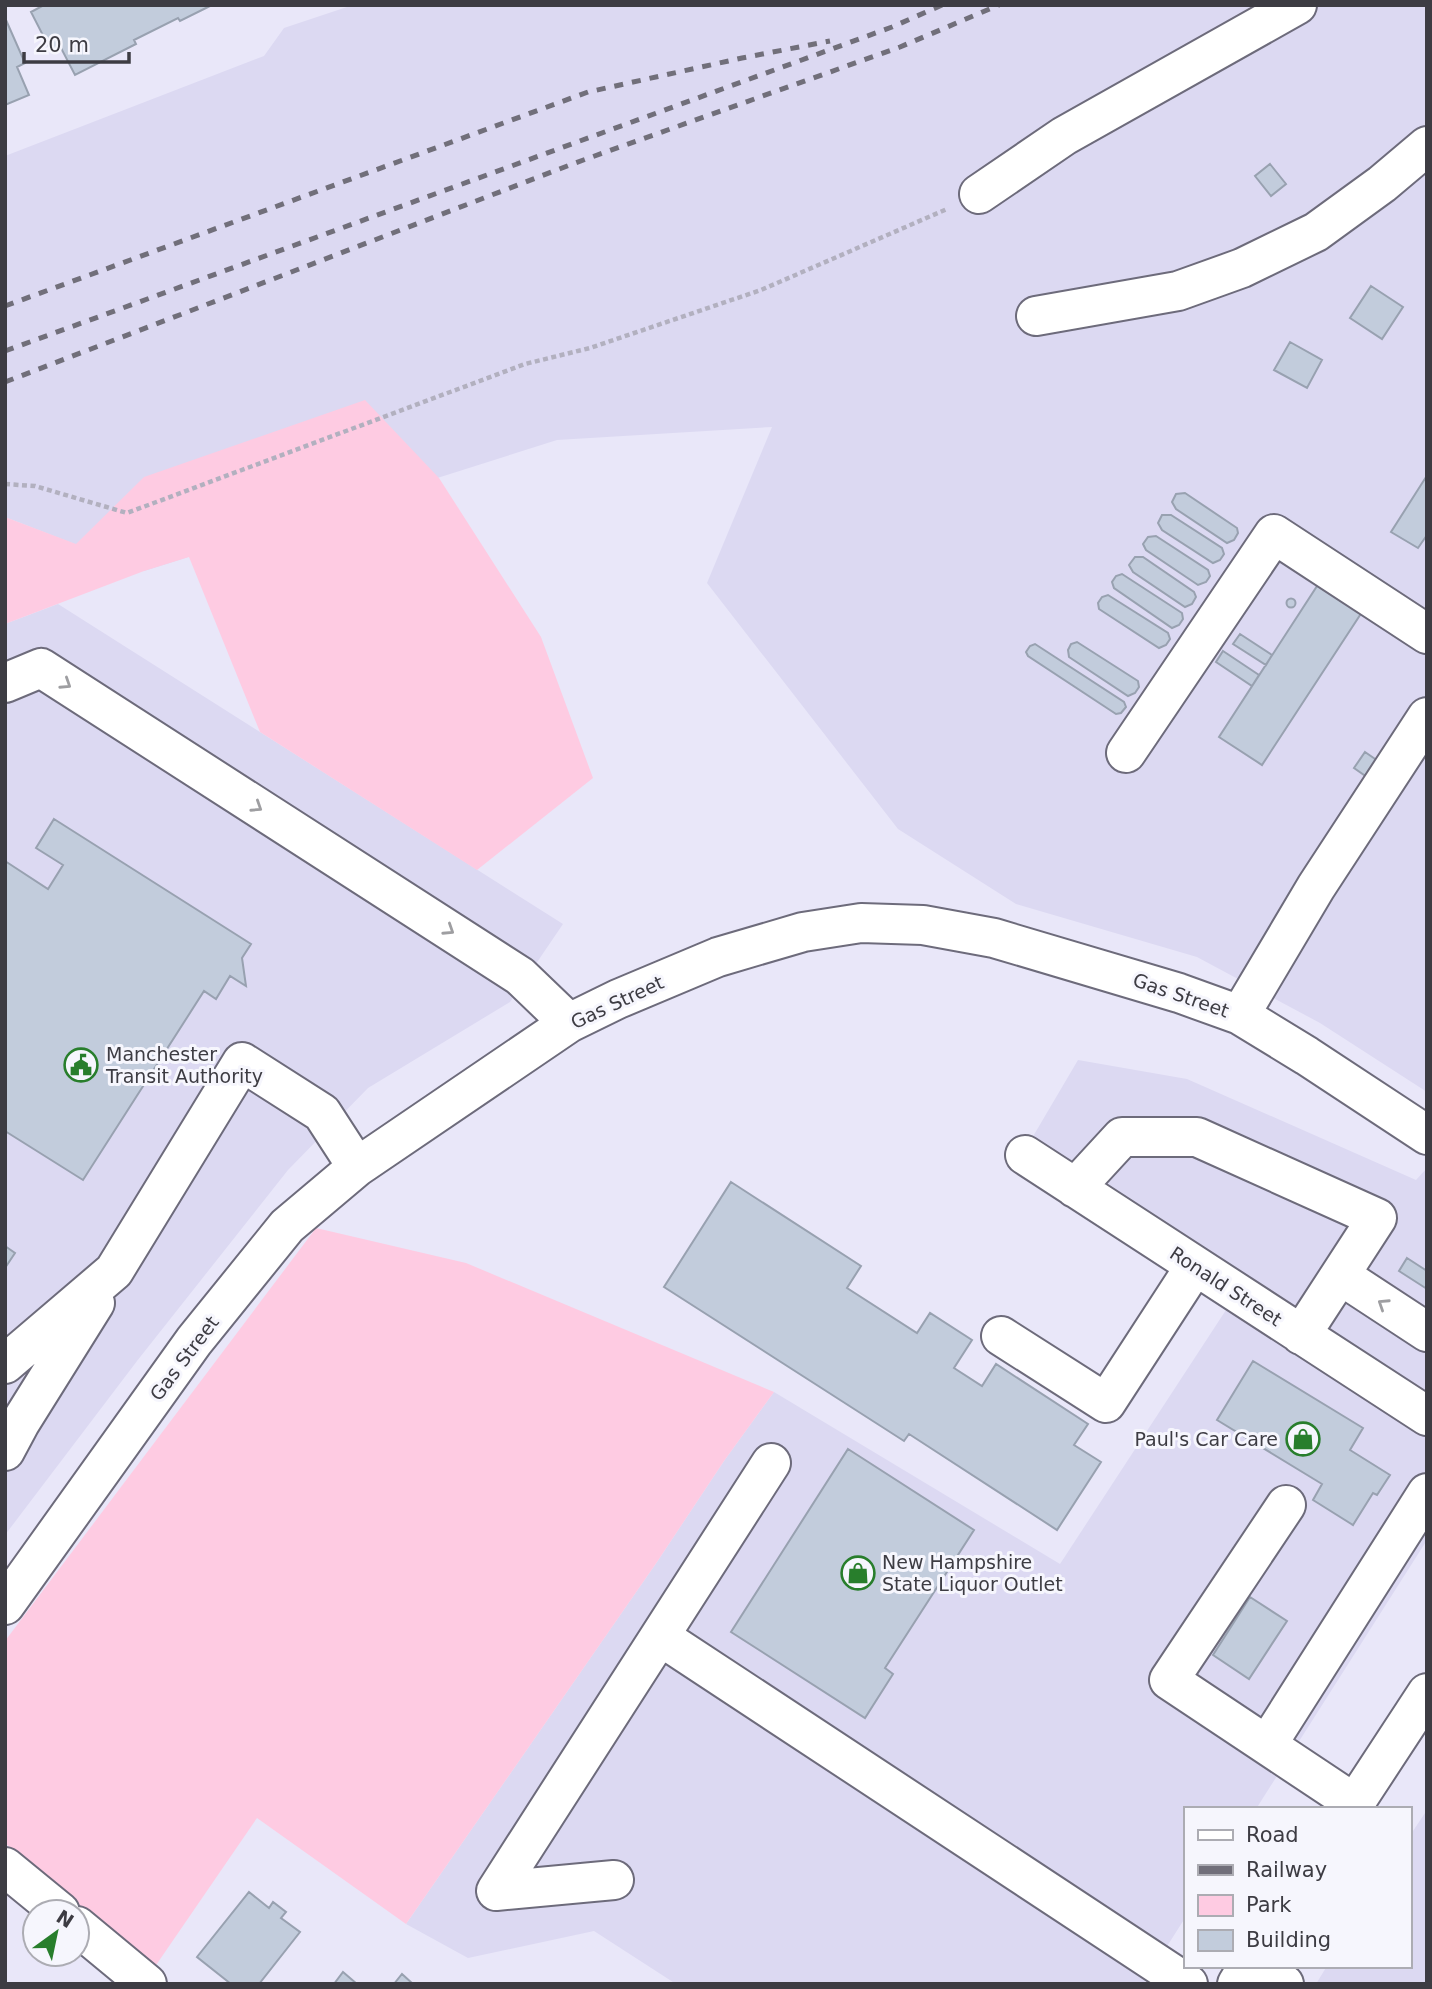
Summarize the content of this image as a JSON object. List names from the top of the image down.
{
  "streets": {
    "street": ["Gas Street", "Ronald Street"]
  },
  "places": {
    "public building": ["Manchester Transit Authority"],
    "shop": ["Paul's Car Care", "New Hampshire State Liquor Outlet"]
  },
  "legend": [
    "Road",
    "Railway",
    "Park",
    "Building"
  ],
  "scale_bar": "20 m",
  "north": "top right"
}
